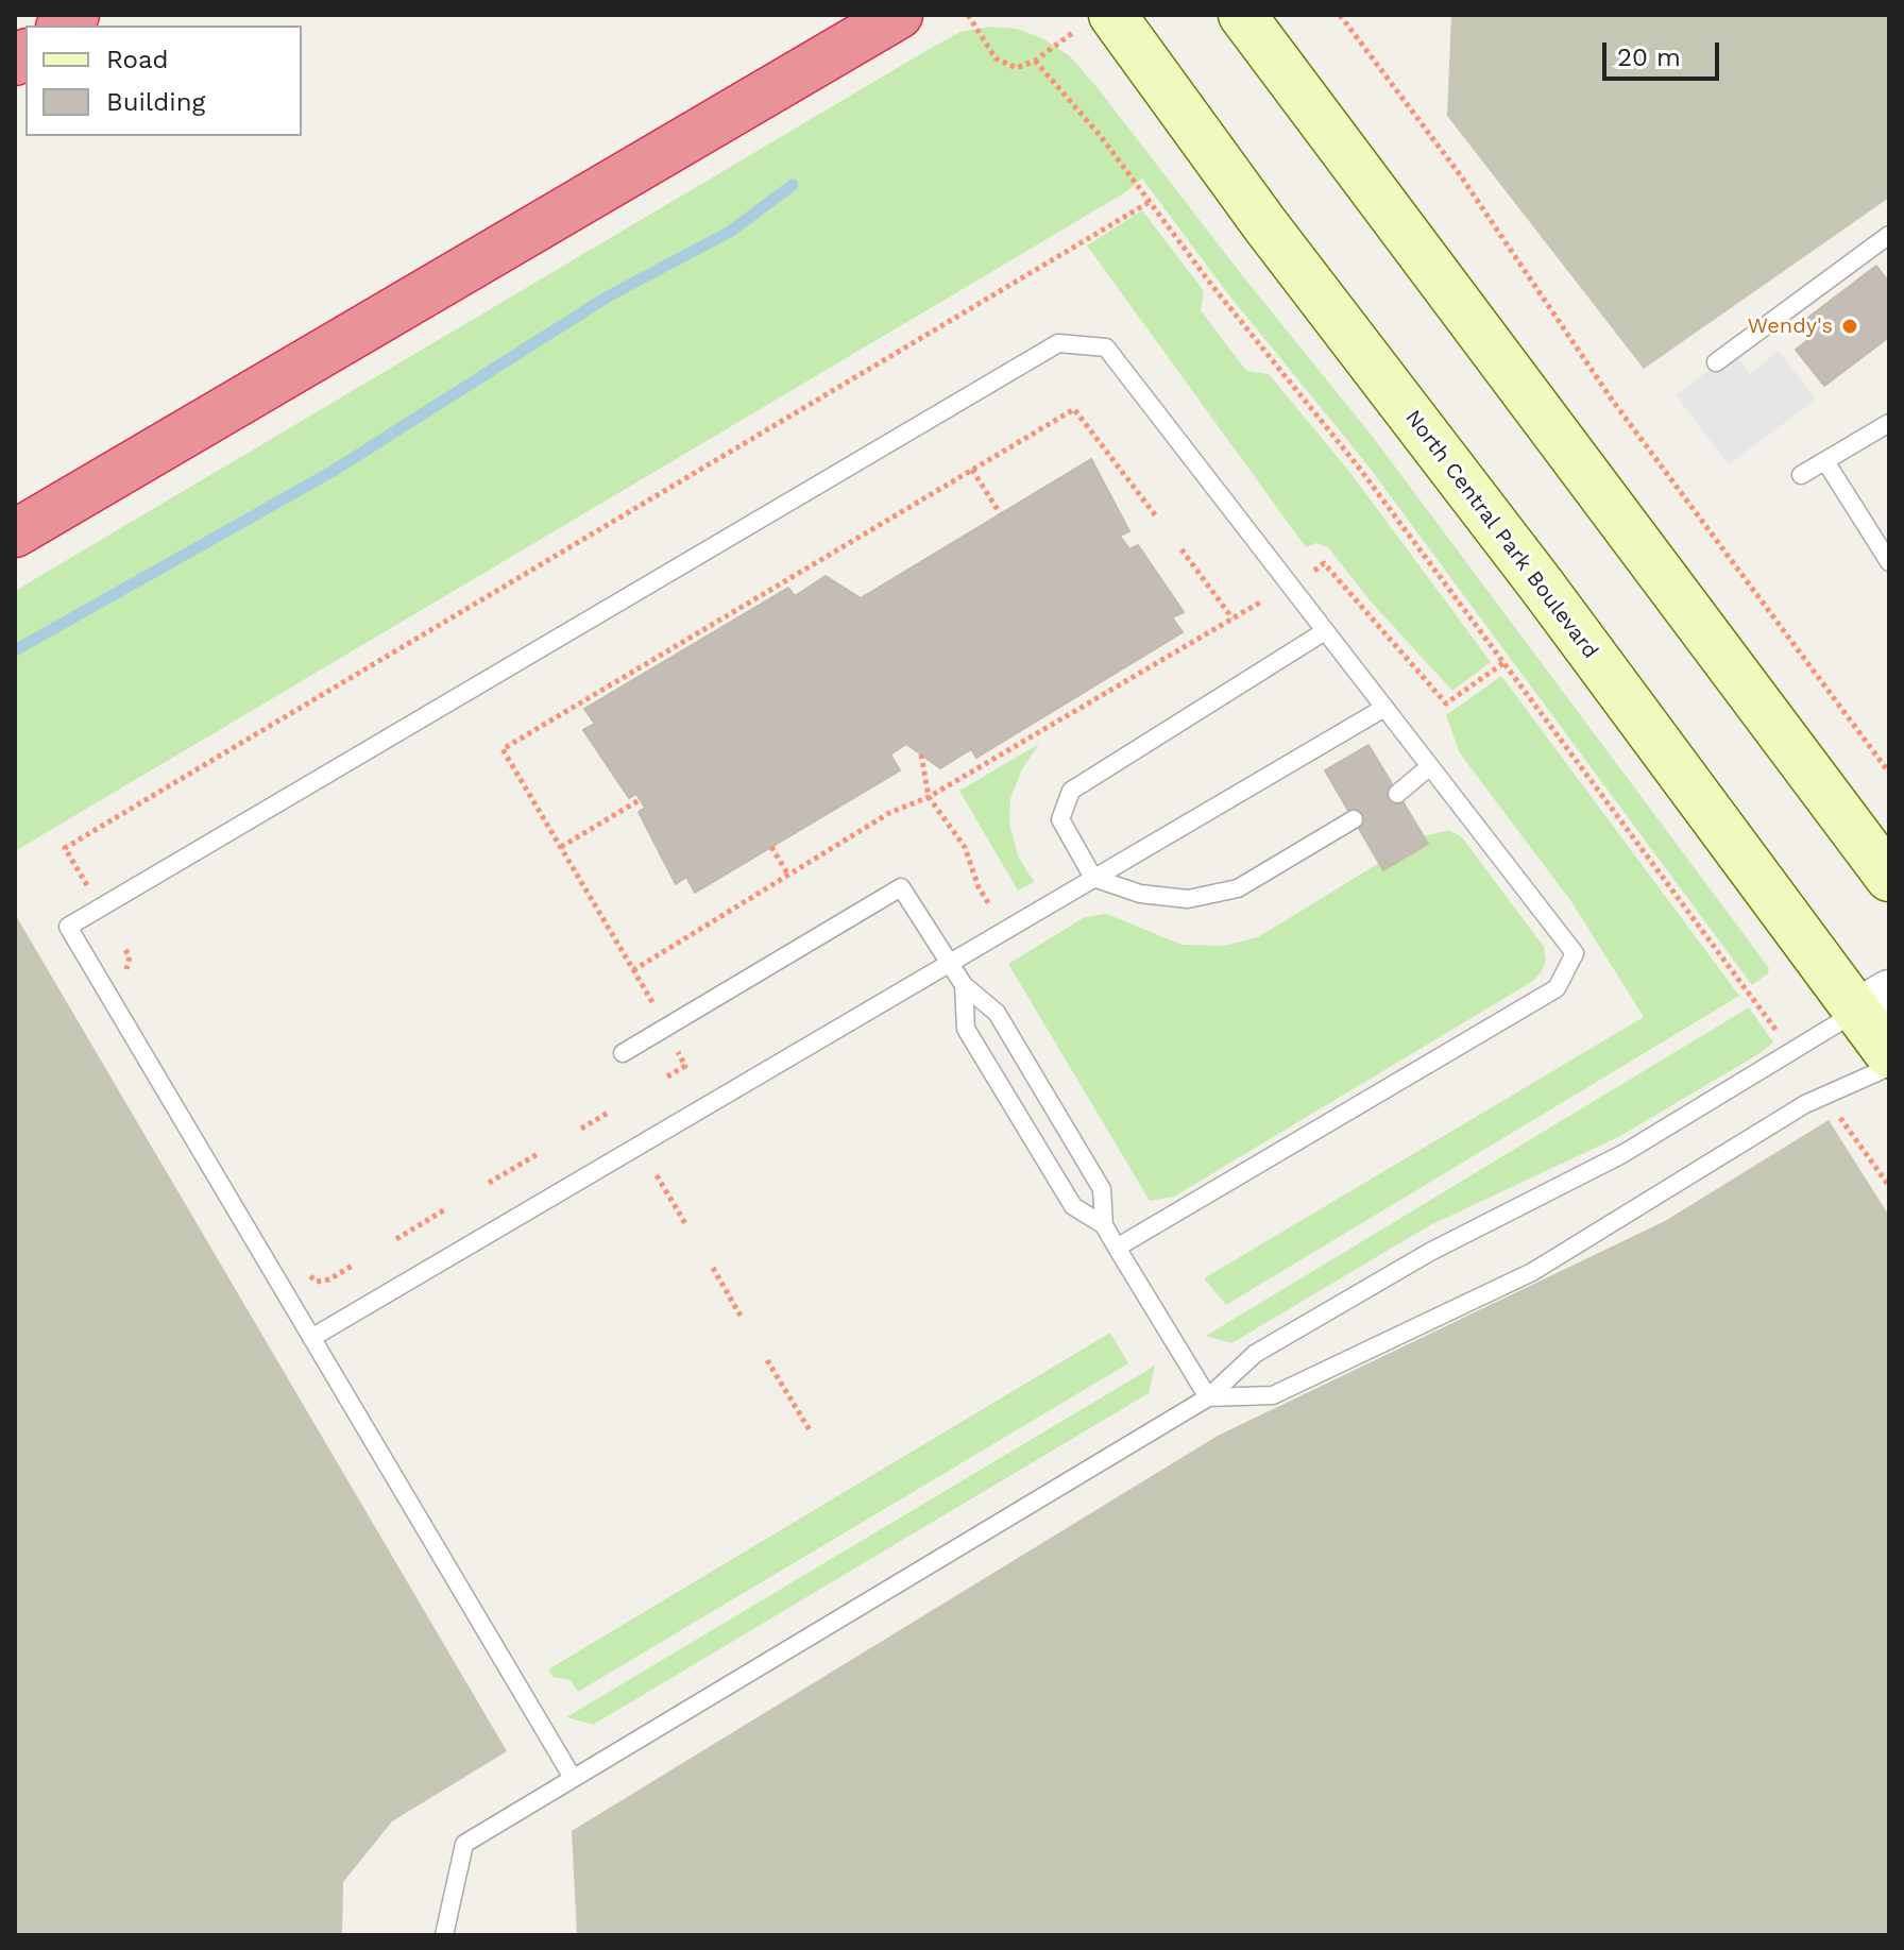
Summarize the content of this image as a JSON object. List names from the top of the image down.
{
  "streets": {
    "main road": ["North Central Park Boulevard"]
  },
  "places": ["Wendy's"],
  "legend": ["Road", "Building"],
  "scale_bar": "20 m"
}
